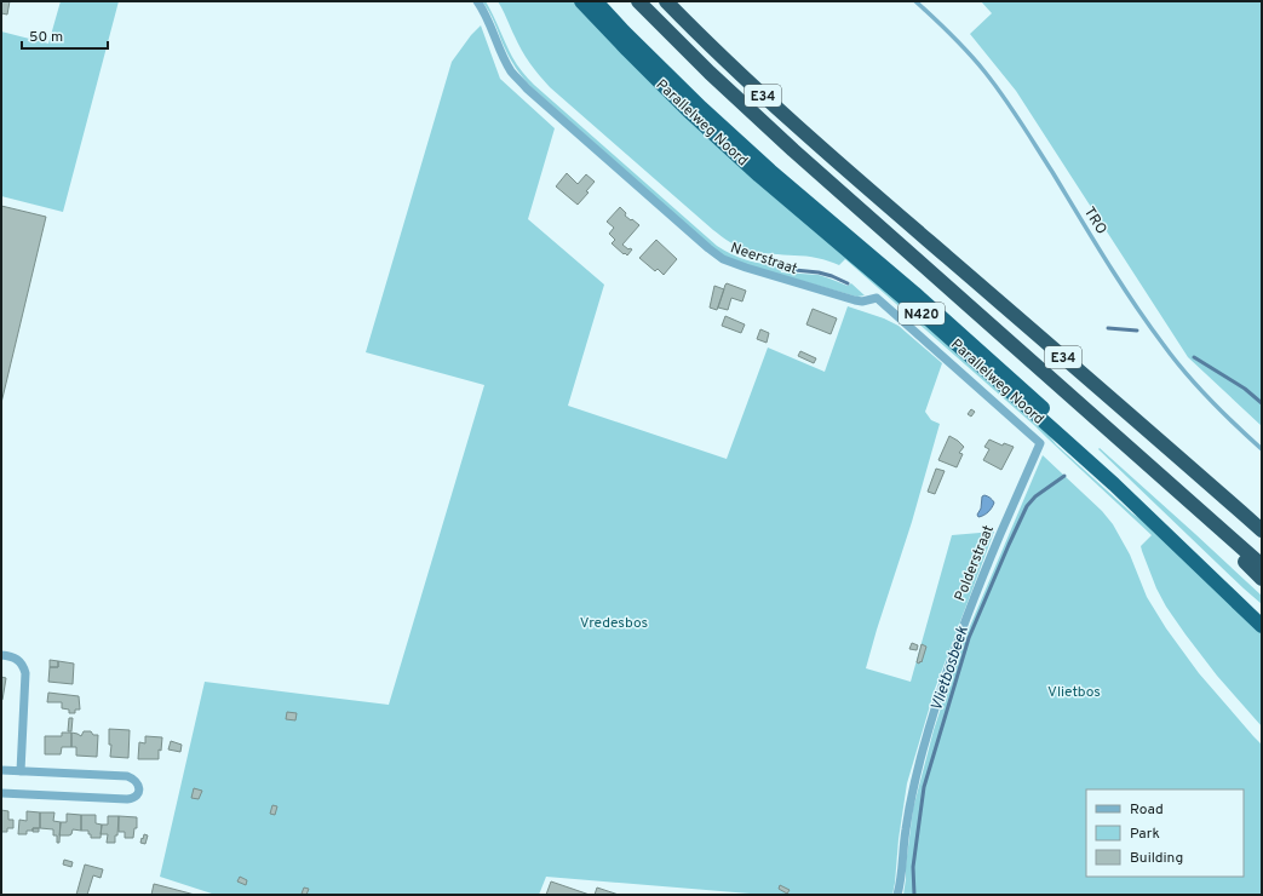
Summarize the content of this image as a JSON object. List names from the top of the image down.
{
  "streets": {
    "highway": ["E34", "Parallelweg Noord", "N420"],
    "street": ["Neerstraat", "Polderstraat"],
    "lane": ["TRO"]
  },
  "crossings": [
    ["Neerstraat", "Polderstraat"]
  ],
  "water": ["Vlietbosbeek"],
  "parks": ["Vredesbos", "Vlietbos"],
  "legend": ["Road", "Park", "Building"],
  "scale_bar": "50 m"
}
